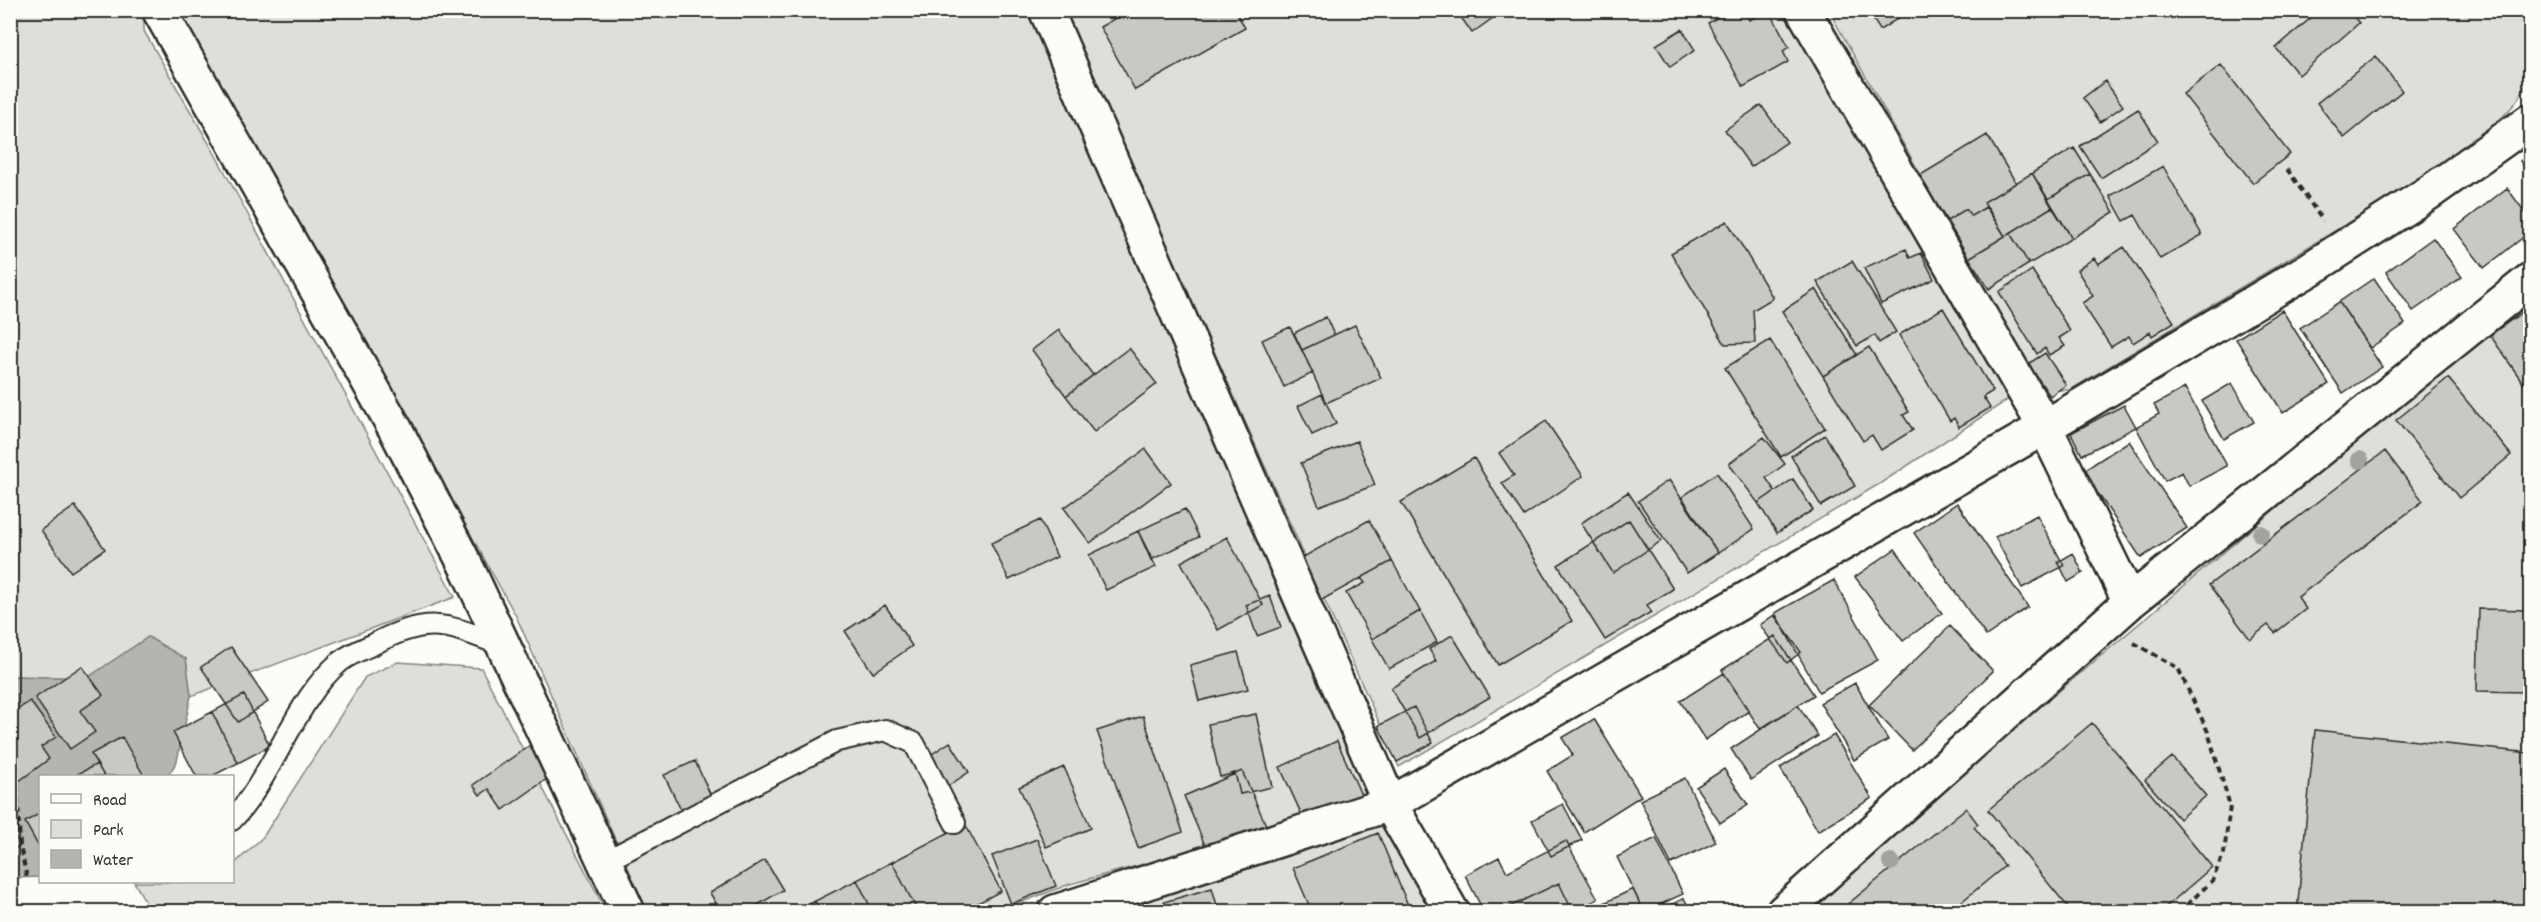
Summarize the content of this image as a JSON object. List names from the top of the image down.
{
  "legend": ["Road", "Park", "Water"]
}
